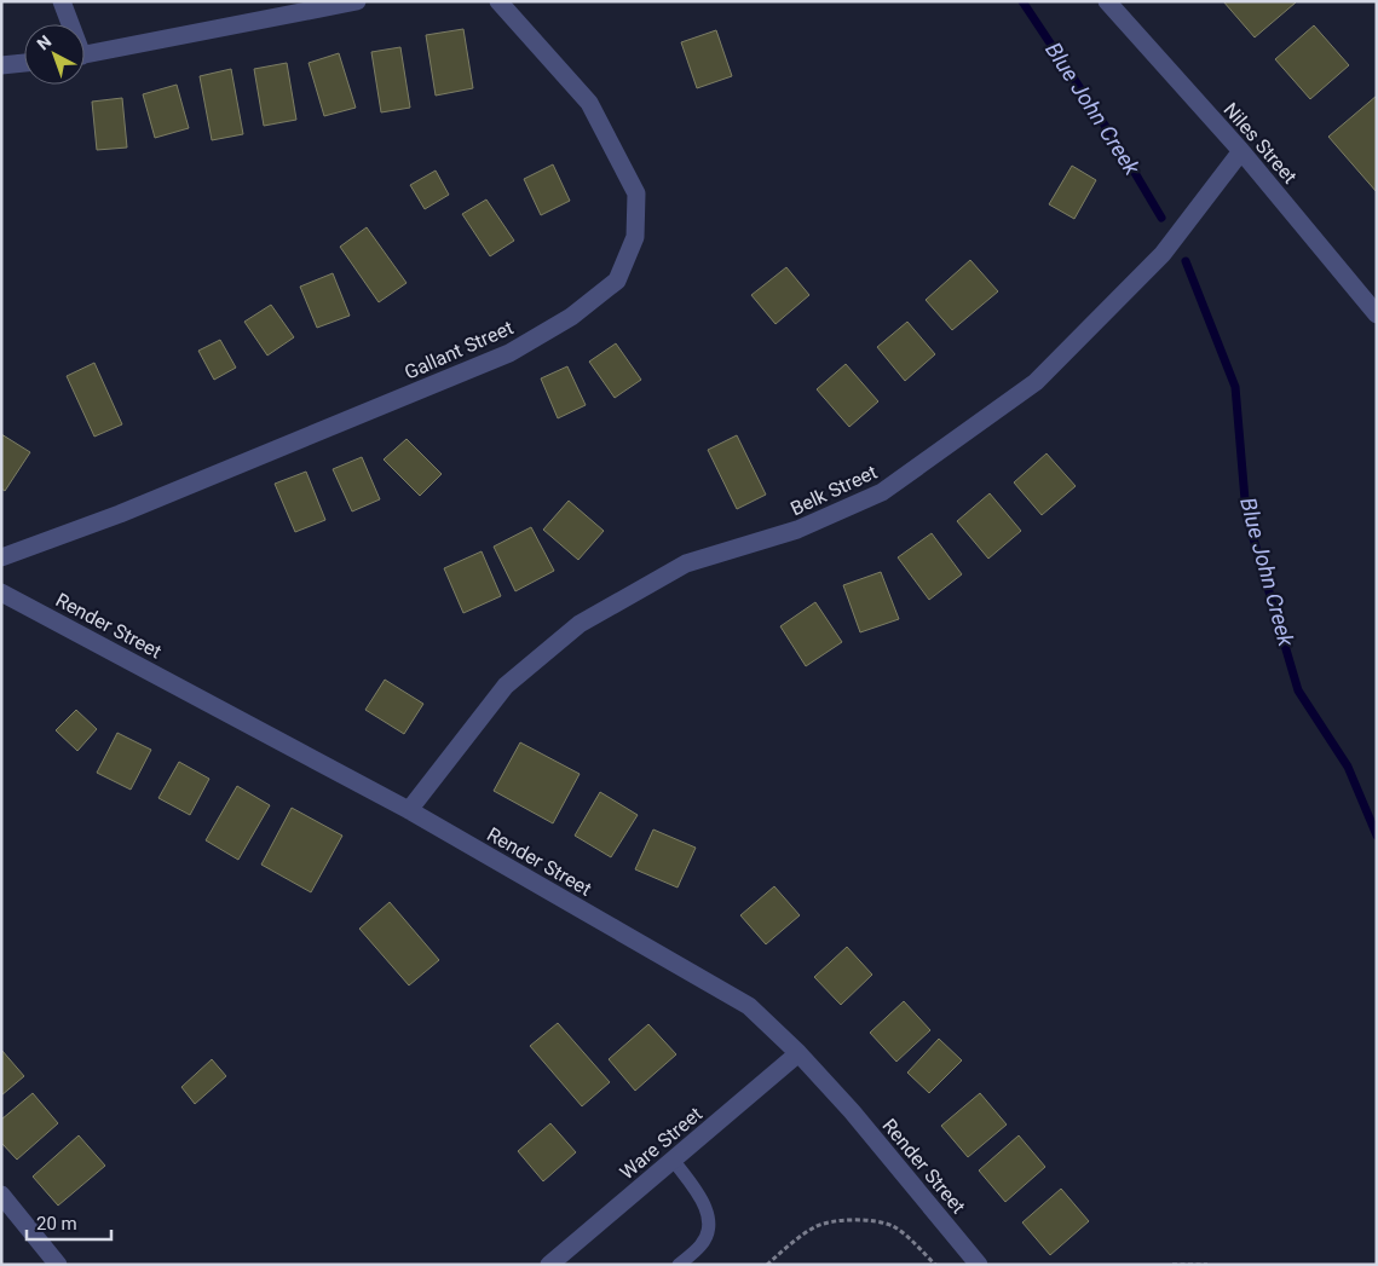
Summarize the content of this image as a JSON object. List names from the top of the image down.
{
  "streets": {
    "street": [
      "Niles Street",
      "Gallant Street",
      "Belk Street",
      "Render Street",
      "Ware Street"
    ]
  },
  "crossings": [
    ["Niles Street", "Belk Street"],
    ["Belk Street", "Render Street"],
    ["Render Street", "Ware Street"]
  ],
  "water": ["Blue John Creek"],
  "scale_bar": "20 m",
  "north": "top left"
}
